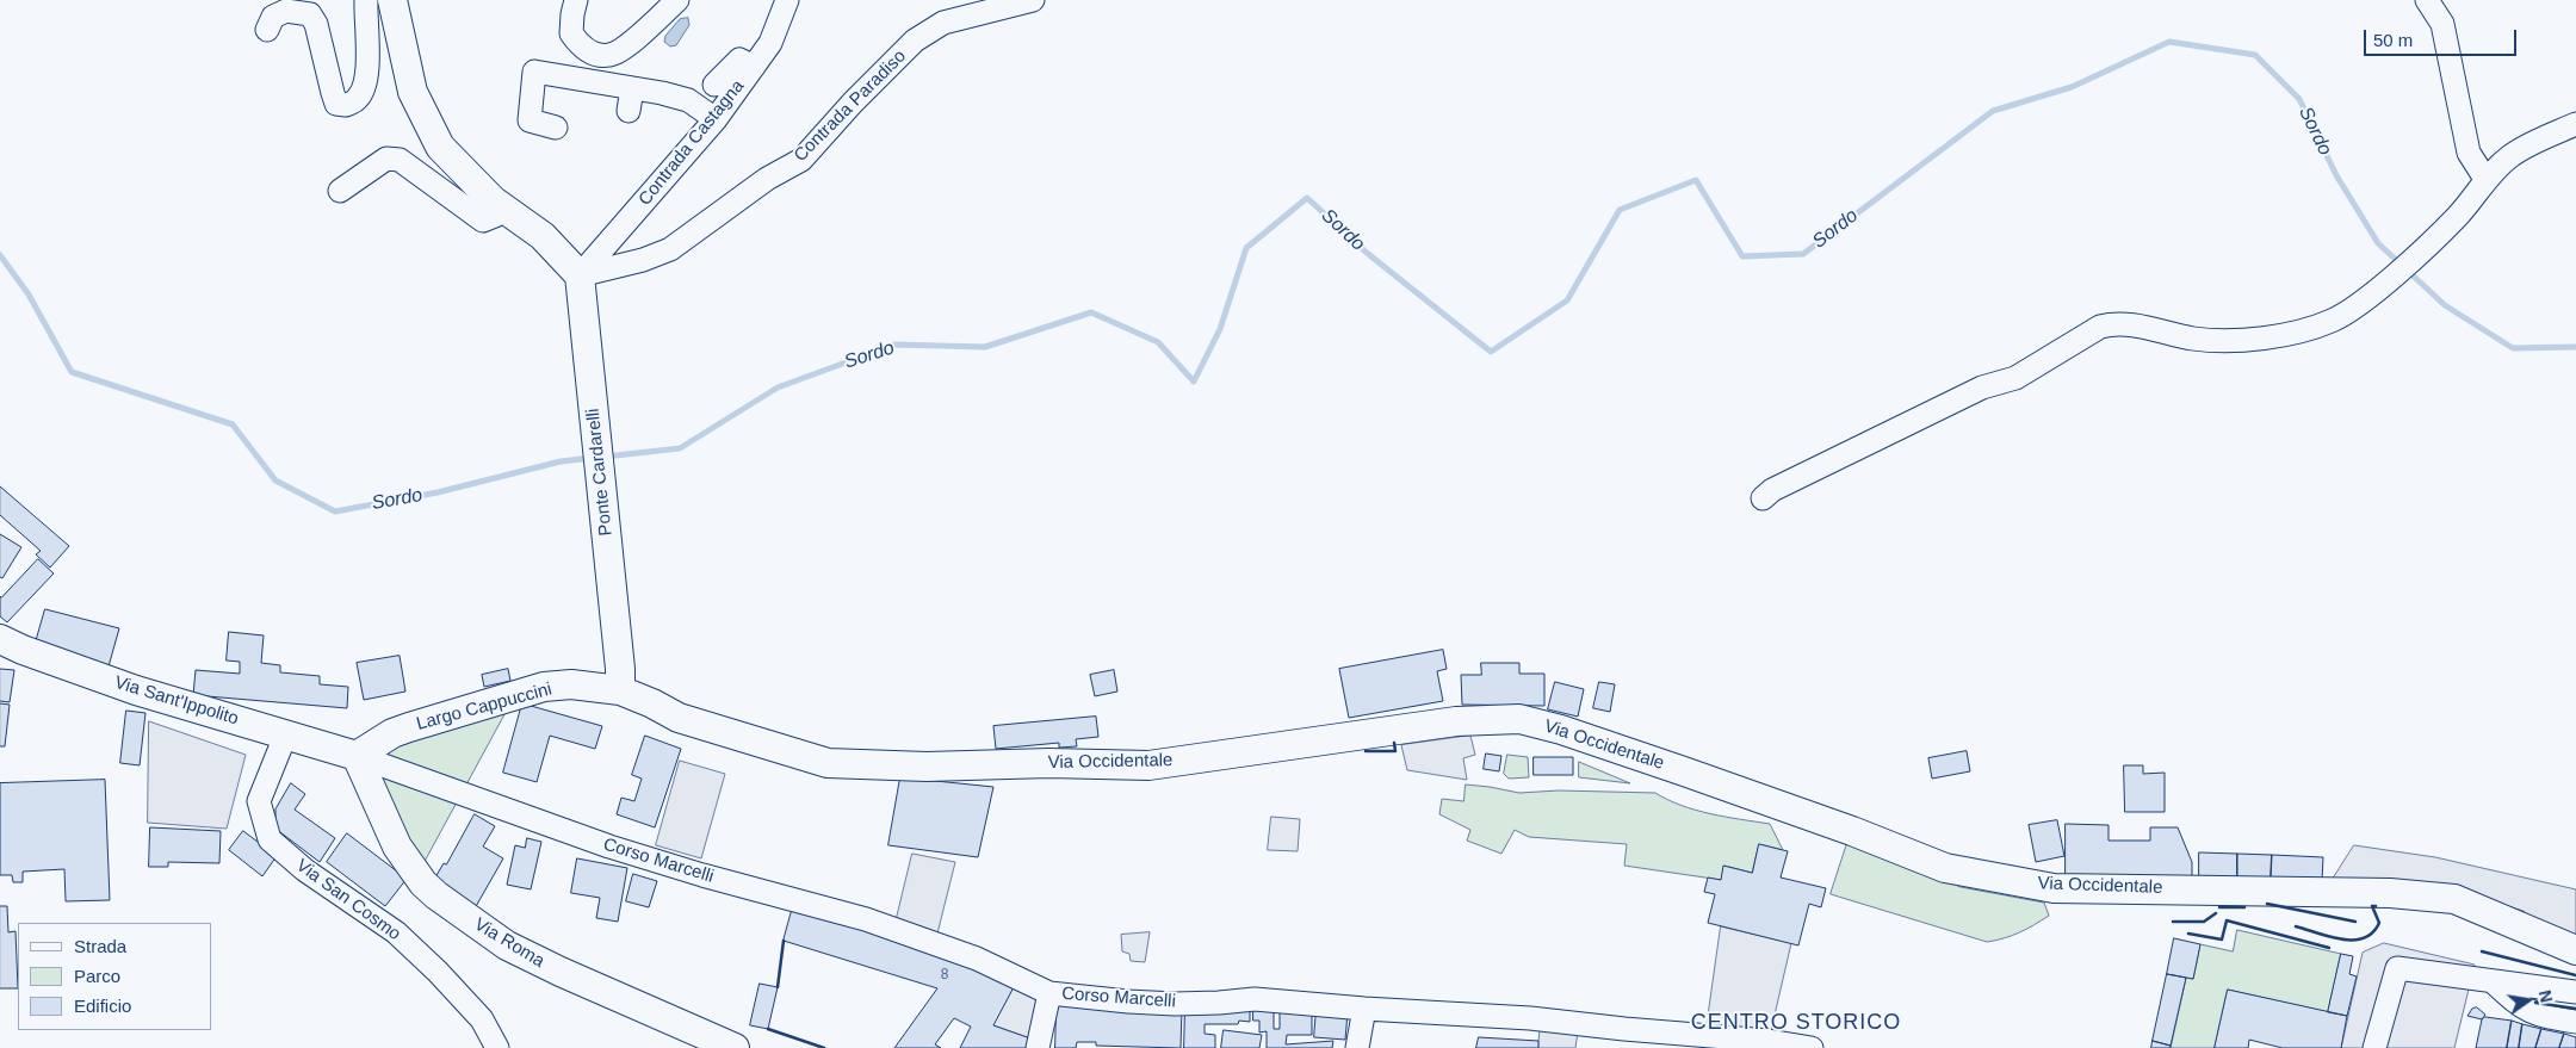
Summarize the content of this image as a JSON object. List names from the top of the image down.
{
  "streets": {
    "main road": [
      "Ponte Cardarelli",
      "Via Sant'Ippolito",
      "Largo Cappuccini",
      "Via Occidentale",
      "Via Roma"
    ],
    "street": [
      "Contrada Paradiso",
      "Contrada Castagna",
      "Corso Marcelli",
      "Via San Cosmo"
    ]
  },
  "crossings": [
    ["Contrada Paradiso", "Contrada Castagna"],
    ["Contrada Paradiso", "Ponte Cardarelli"],
    ["Contrada Castagna", "Ponte Cardarelli"],
    ["Ponte Cardarelli", "Largo Cappuccini"],
    ["Ponte Cardarelli", "Via Occidentale"],
    ["Via Sant'Ippolito", "Largo Cappuccini"],
    ["Via Sant'Ippolito", "Corso Marcelli"],
    ["Via Sant'Ippolito", "Via San Cosmo"],
    ["Via Sant'Ippolito", "Via Roma"],
    ["Largo Cappuccini", "Via Occidentale"],
    ["Largo Cappuccini", "Corso Marcelli"],
    ["Largo Cappuccini", "Via Roma"],
    ["Corso Marcelli", "Via Roma"]
  ],
  "districts": ["CENTRO STORICO"],
  "water": ["Sordo"],
  "house_numbers": ["8"],
  "legend": ["Strada", "Parco", "Edificio"],
  "scale_bar": "50 m",
  "north": "right"
}
